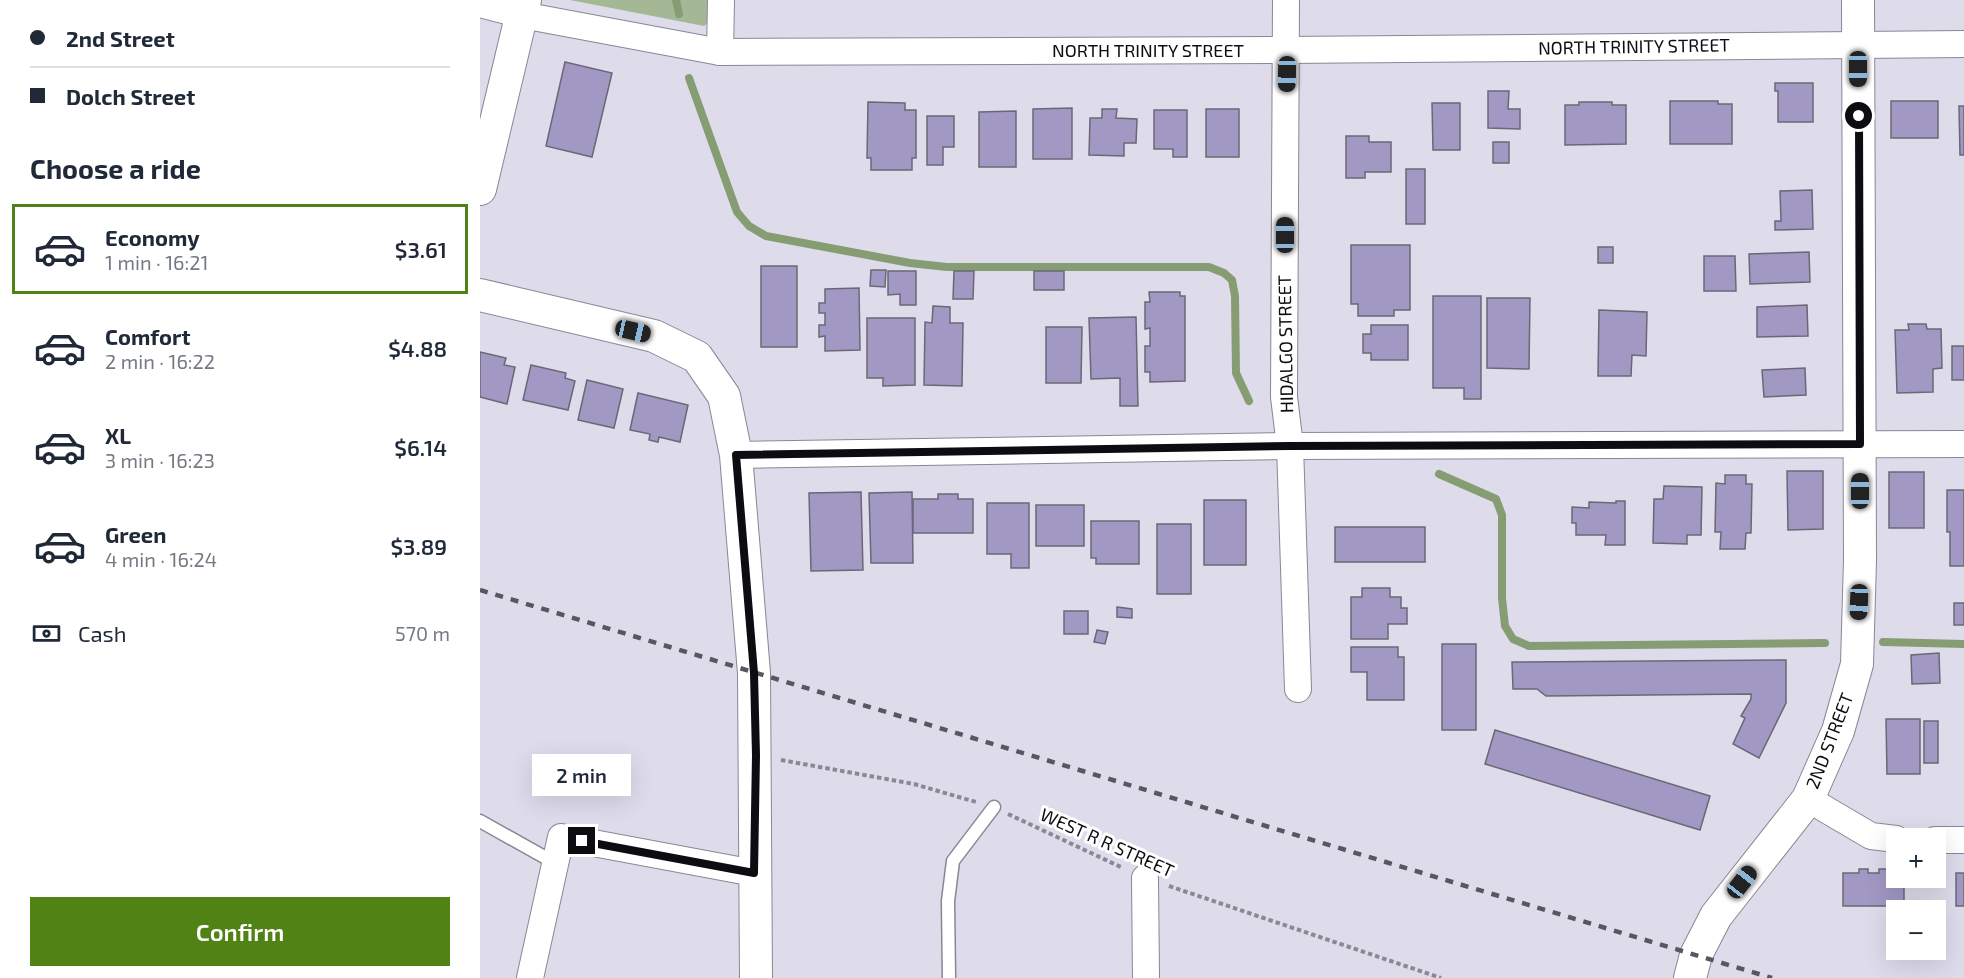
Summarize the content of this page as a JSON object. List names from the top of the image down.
{
  "streets": {
    "street": ["NORTH TRINITY STREET", "HIDALGO STREET", "2ND STREET"],
    "path": ["WEST R R STREET"]
  },
  "crossings": [
    ["NORTH TRINITY STREET", "HIDALGO STREET"],
    ["NORTH TRINITY STREET", "2ND STREET"]
  ],
  "page": {
    "banner": ["2nd Street", "Dolch Street"],
    "heading": "Choose a ride",
    "list": [
      {
        "name": "Economy",
        "note": "1 min · 16:21",
        "value": "$3.61"
      },
      {
        "name": "Comfort",
        "note": "2 min · 16:22",
        "value": "$4.88"
      },
      {
        "name": "XL",
        "note": "3 min · 16:23",
        "value": "$6.14"
      },
      {
        "name": "Green",
        "note": "4 min · 16:24",
        "value": "$3.89"
      }
    ],
    "pay": ["Cash", "570 m"],
    "bubble": "2 min",
    "map_buttons": ["+", "−"],
    "buttons": "Confirm"
  }
}
